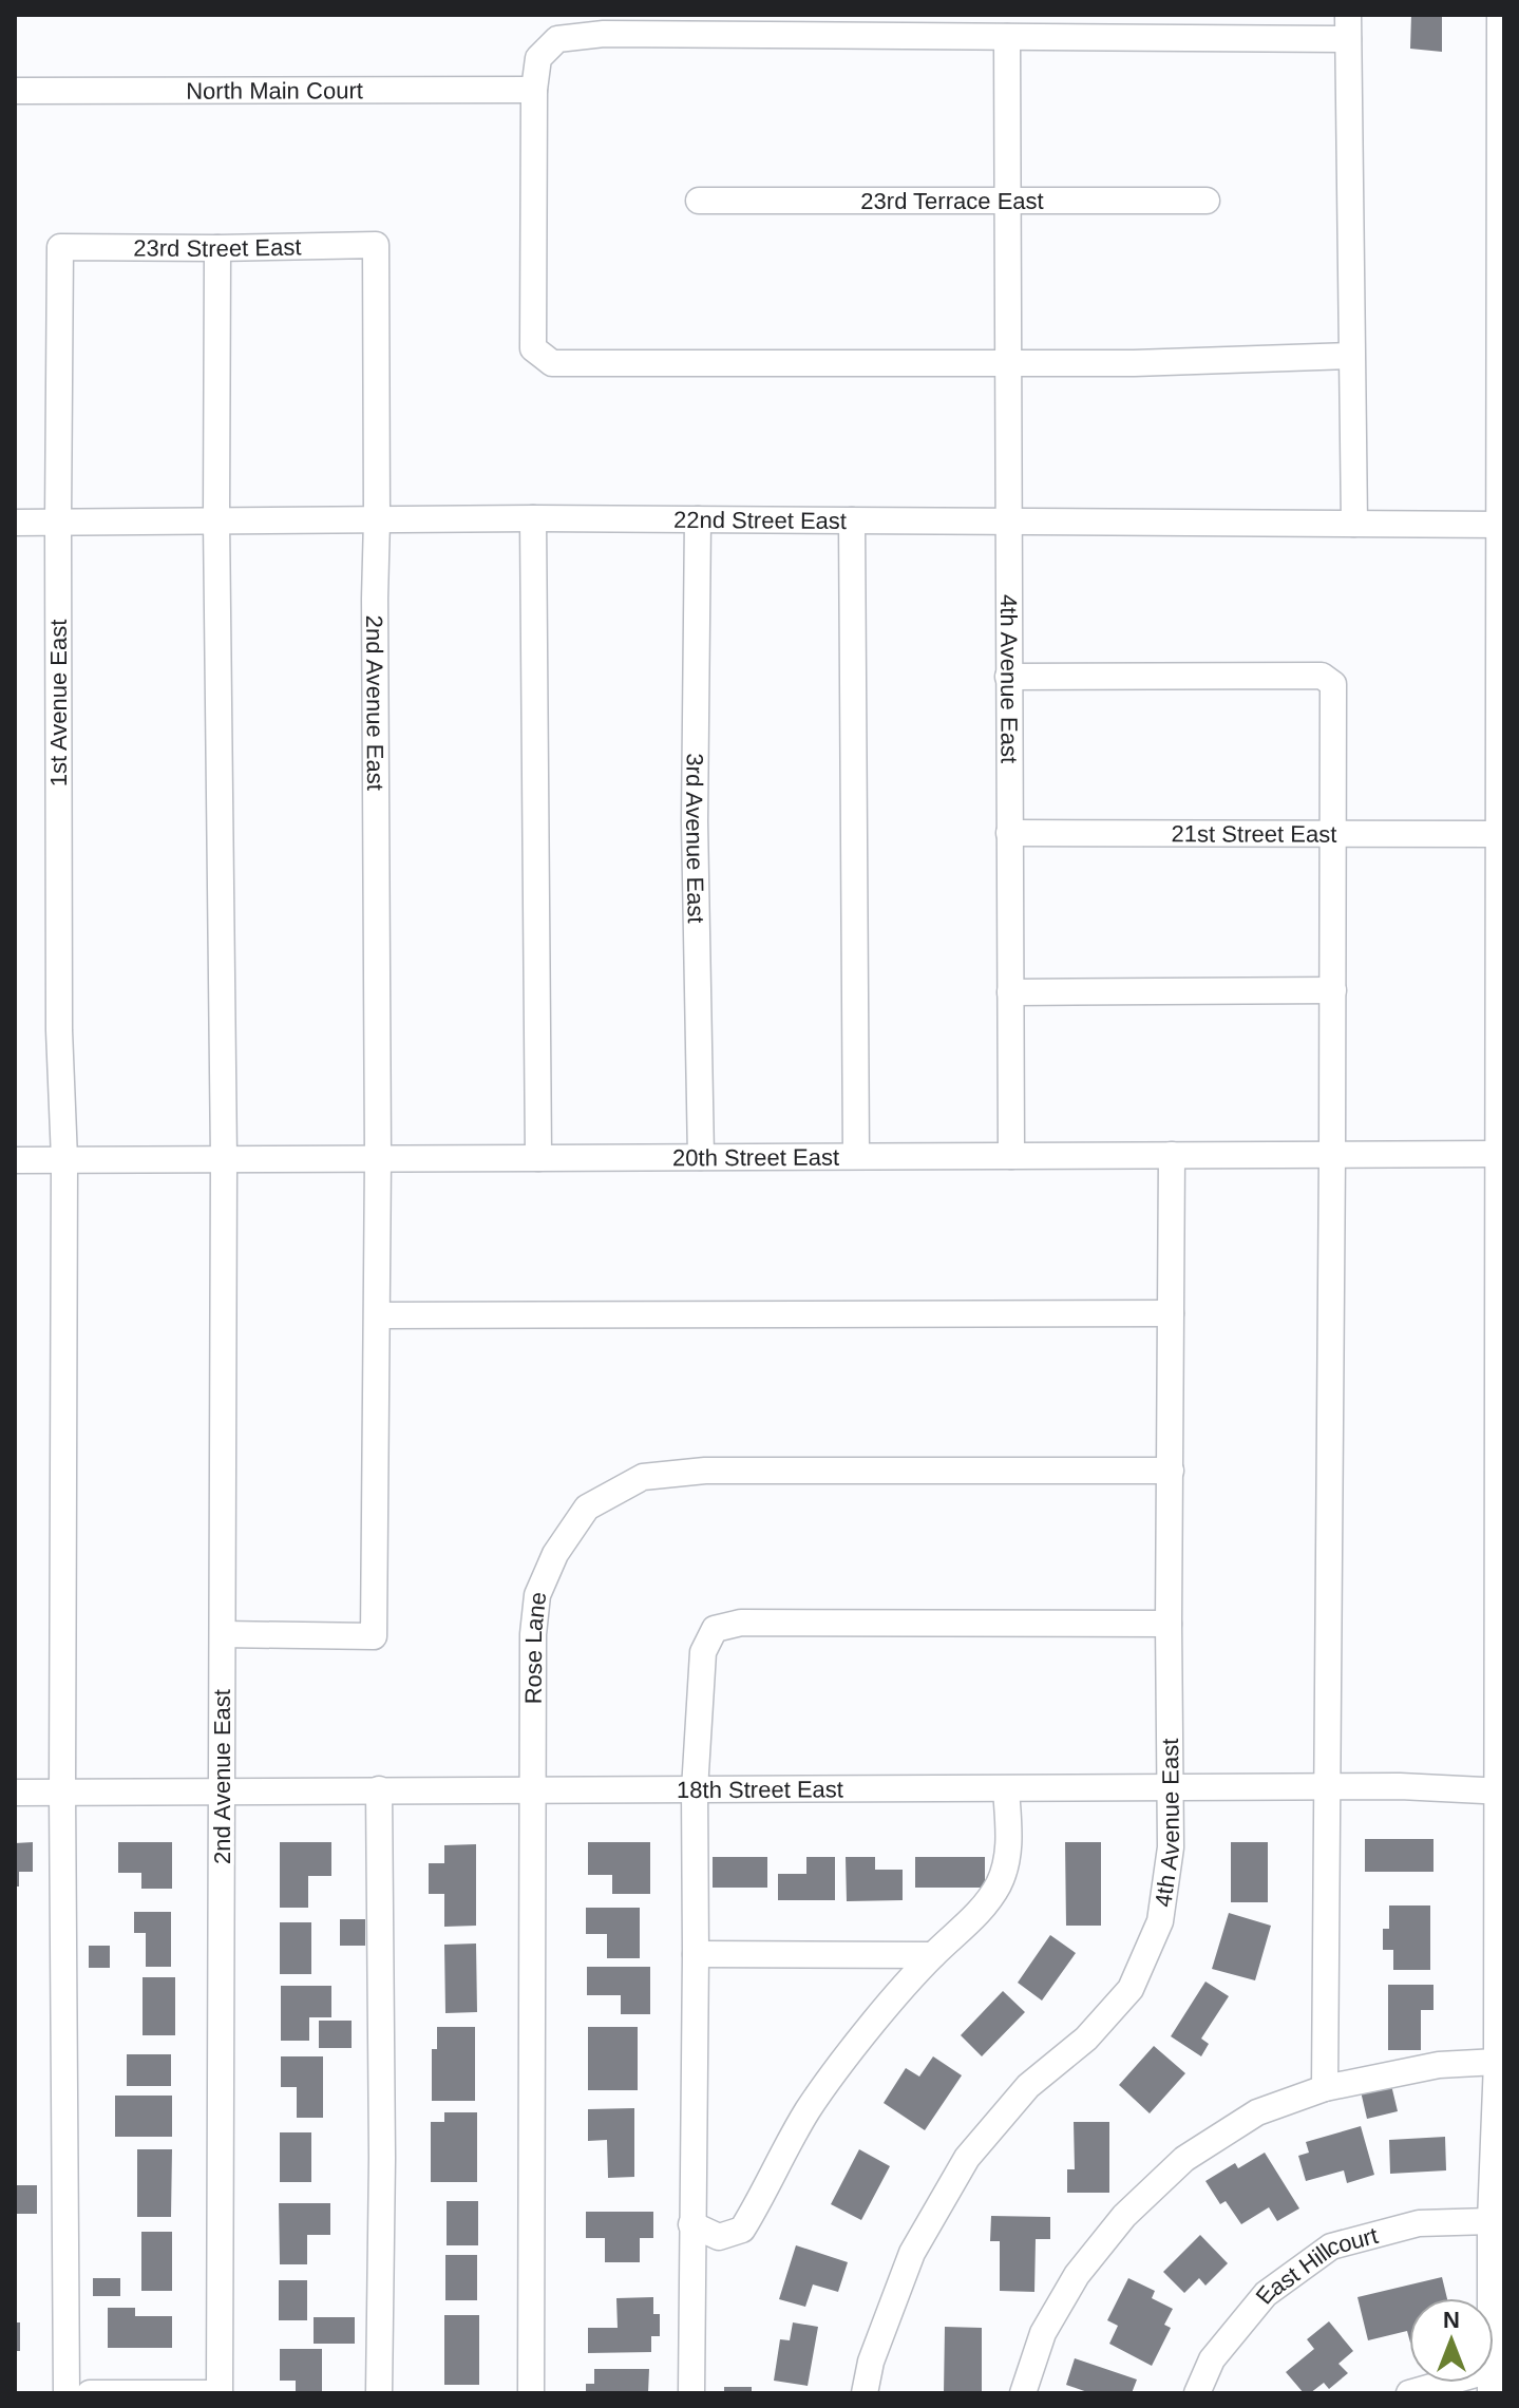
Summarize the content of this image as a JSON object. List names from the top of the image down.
{
  "streets": {
    "street": [
      "North Main Court",
      "23rd Terrace East",
      "23rd Street East",
      "22nd Street East",
      "4th Avenue East",
      "2nd Avenue East",
      "1st Avenue East",
      "21st Street East",
      "3rd Avenue East",
      "20th Street East",
      "Rose Lane",
      "18th Street East",
      "East Hillcourt"
    ]
  },
  "crossings": [
    ["23rd Terrace East", "4th Avenue East"],
    ["23rd Street East", "2nd Avenue East"],
    ["23rd Street East", "1st Avenue East"],
    ["22nd Street East", "4th Avenue East"],
    ["22nd Street East", "2nd Avenue East"],
    ["22nd Street East", "1st Avenue East"],
    ["22nd Street East", "3rd Avenue East"],
    ["4th Avenue East", "21st Street East"],
    ["4th Avenue East", "20th Street East"],
    ["4th Avenue East", "Rose Lane"],
    ["4th Avenue East", "18th Street East"],
    ["2nd Avenue East", "20th Street East"],
    ["2nd Avenue East", "18th Street East"],
    ["1st Avenue East", "20th Street East"],
    ["1st Avenue East", "18th Street East"],
    ["3rd Avenue East", "20th Street East"],
    ["Rose Lane", "18th Street East"]
  ],
  "north": "top"
}
